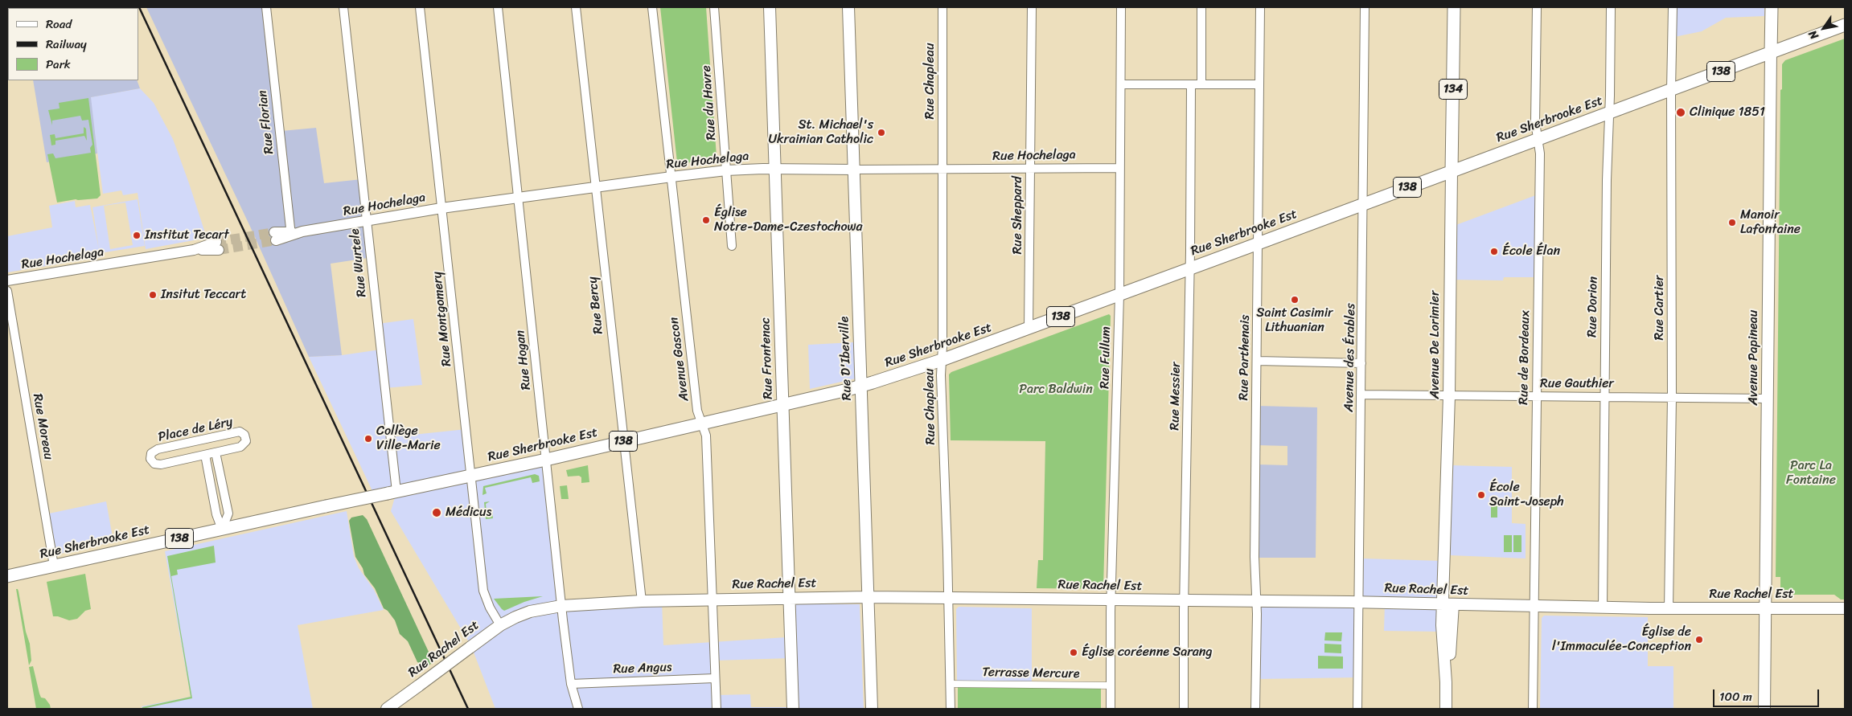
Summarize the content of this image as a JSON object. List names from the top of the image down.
{
  "streets": {
    "main road": [
      "138",
      "134",
      "Rue Sherbrooke Est",
      "Avenue De Lorimier",
      "Avenue Papineau",
      "Rue Frontenac",
      "Rue D'Iberville",
      "Rue Rachel Est"
    ],
    "street": [
      "Rue Chapleau",
      "Rue du Havre",
      "Rue Florian",
      "Rue Hochelaga",
      "Rue Sheppard",
      "Rue Wurtele",
      "Rue Bercy",
      "Rue Dorion",
      "Rue Cartier",
      "Rue Montgomery",
      "Rue Fullum",
      "Rue Parthenais",
      "Avenue des Érables",
      "Rue de Bordeaux",
      "Avenue Gascon",
      "Rue Hogan",
      "Rue Gauthier",
      "Rue Messier",
      "Rue Moreau",
      "Place de Léry",
      "Rue Angus",
      "Terrasse Mercure"
    ]
  },
  "crossings": [
    ["Rue Chapleau", "Rue Sherbrooke Est"],
    ["Rue Chapleau", "Rue Hochelaga"],
    ["Rue Chapleau", "Rue Rachel Est"],
    ["Rue Chapleau", "Terrasse Mercure"],
    ["Rue du Havre", "Rue Hochelaga"],
    ["Rue Sherbrooke Est", "Rue Sheppard"],
    ["Rue Sherbrooke Est", "Rue Wurtele"],
    ["Rue Sherbrooke Est", "Rue Bercy"],
    ["Rue Sherbrooke Est", "Rue Dorion"],
    ["Rue Sherbrooke Est", "Rue Cartier"],
    ["Rue Sherbrooke Est", "Rue Montgomery"],
    ["Rue Sherbrooke Est", "Avenue De Lorimier"],
    ["Rue Sherbrooke Est", "Rue Fullum"],
    ["Rue Sherbrooke Est", "Rue Parthenais"],
    ["Rue Sherbrooke Est", "Avenue des Érables"],
    ["Rue Sherbrooke Est", "Rue de Bordeaux"],
    ["Rue Sherbrooke Est", "Avenue Papineau"],
    ["Rue Sherbrooke Est", "Rue Frontenac"],
    ["Rue Sherbrooke Est", "Rue D'Iberville"],
    ["Rue Sherbrooke Est", "Avenue Gascon"],
    ["Rue Sherbrooke Est", "Rue Hogan"],
    ["Rue Sherbrooke Est", "Rue Messier"],
    ["Rue Sherbrooke Est", "Rue Moreau"],
    ["Rue Sherbrooke Est", "Place de Léry"],
    ["Rue Florian", "Rue Hochelaga"],
    ["Rue Hochelaga", "Rue Sheppard"],
    ["Rue Hochelaga", "Rue Wurtele"],
    ["Rue Hochelaga", "Rue Bercy"],
    ["Rue Hochelaga", "Rue Montgomery"],
    ["Rue Hochelaga", "Rue Fullum"],
    ["Rue Hochelaga", "Rue Frontenac"],
    ["Rue Hochelaga", "Rue D'Iberville"],
    ["Rue Hochelaga", "Avenue Gascon"],
    ["Rue Hochelaga", "Rue Hogan"],
    ["Rue Bercy", "Rue Rachel Est"],
    ["Rue Dorion", "Rue Gauthier"],
    ["Rue Dorion", "Rue Rachel Est"],
    ["Rue Cartier", "Rue Gauthier"],
    ["Rue Cartier", "Rue Rachel Est"],
    ["Rue Montgomery", "Rue Rachel Est"],
    ["Avenue De Lorimier", "Rue Gauthier"],
    ["Avenue De Lorimier", "Rue Rachel Est"],
    ["Rue Fullum", "Rue Rachel Est"],
    ["Rue Fullum", "Terrasse Mercure"],
    ["Rue Parthenais", "Rue Rachel Est"],
    ["Avenue des Érables", "Rue Gauthier"],
    ["Avenue des Érables", "Rue Rachel Est"],
    ["Rue de Bordeaux", "Rue Gauthier"],
    ["Rue de Bordeaux", "Rue Rachel Est"],
    ["Avenue Papineau", "Rue Gauthier"],
    ["Avenue Papineau", "Rue Rachel Est"],
    ["Rue Frontenac", "Rue Rachel Est"],
    ["Rue D'Iberville", "Rue Rachel Est"],
    ["Avenue Gascon", "Rue Rachel Est"],
    ["Avenue Gascon", "Rue Angus"],
    ["Rue Hogan", "Rue Rachel Est"],
    ["Rue Hogan", "Rue Angus"],
    ["Rue Messier", "Rue Rachel Est"]
  ],
  "parks": ["Parc Baldwin", "Parc La Fontaine"],
  "places": [
    "Clinique 1851",
    "St. Michael's Ukrainian Catholic",
    "Église Notre-Dame-Czestochowa",
    "Manoir Lafontaine",
    "Institut Tecart",
    "École Élan",
    "Insitut Teccart",
    "Saint Casimir Lithuanian",
    "Collège Ville-Marie",
    "École Saint-Joseph",
    "Médicus",
    "Église de l'Immaculée-Conception",
    "Église coréenne Sarang"
  ],
  "legend": ["Road", "Railway", "Park"],
  "scale_bar": "100 m",
  "north": "bottom left"
}
